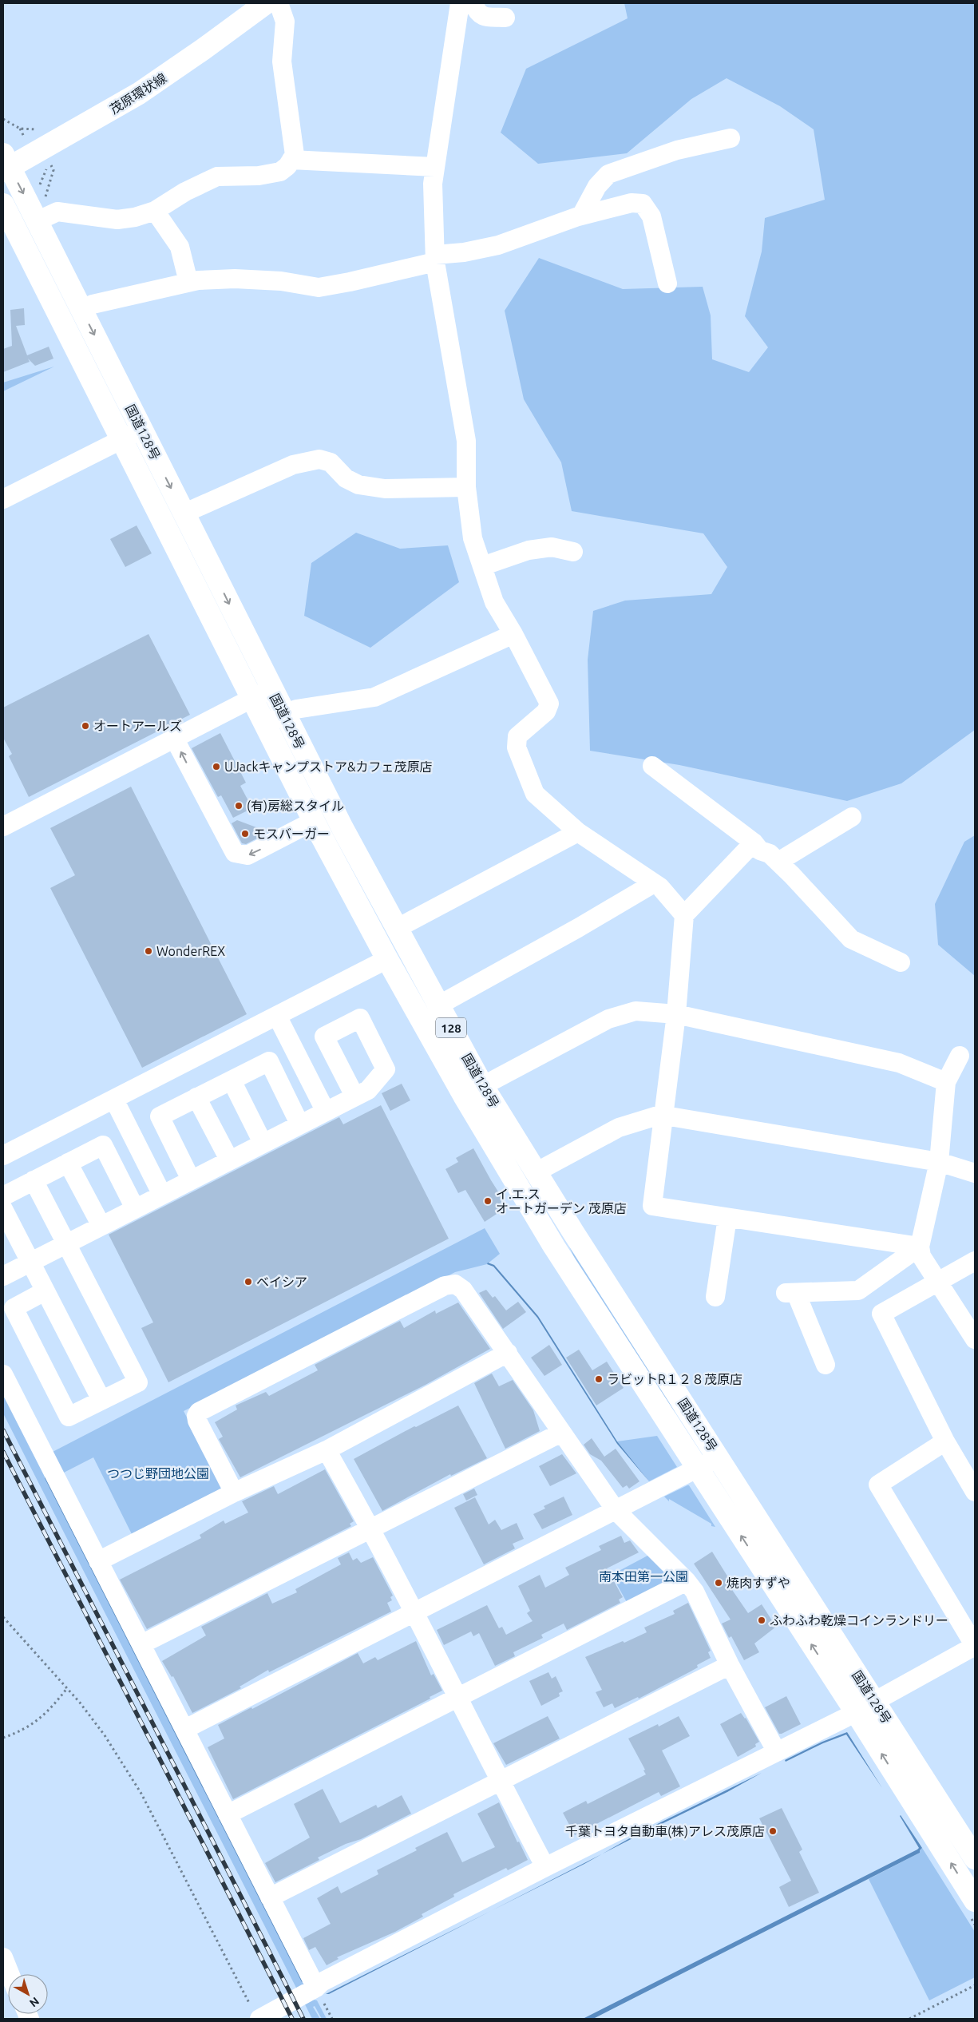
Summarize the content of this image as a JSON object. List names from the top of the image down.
{
  "streets": {
    "main road": ["茂原環状線", "国道128号", "128"]
  },
  "crossings": [
    ["茂原環状線", "国道128号"]
  ],
  "parks": ["つつじ野団地公園", "南本田第一公園"],
  "places": [
    "オートアールズ",
    "UJackキャンプストア&カフェ茂原店",
    "(有)房総スタイル",
    "モスバーガー",
    "WonderREX",
    "イ.エ.ス オートガーデン 茂原店",
    "ベイシア",
    "ラビットR１２８茂原店",
    "焼肉すずや",
    "ふわふわ乾燥コインランドリー",
    "千葉トヨタ自動車(株)アレス茂原店"
  ],
  "north": "bottom right"
}
